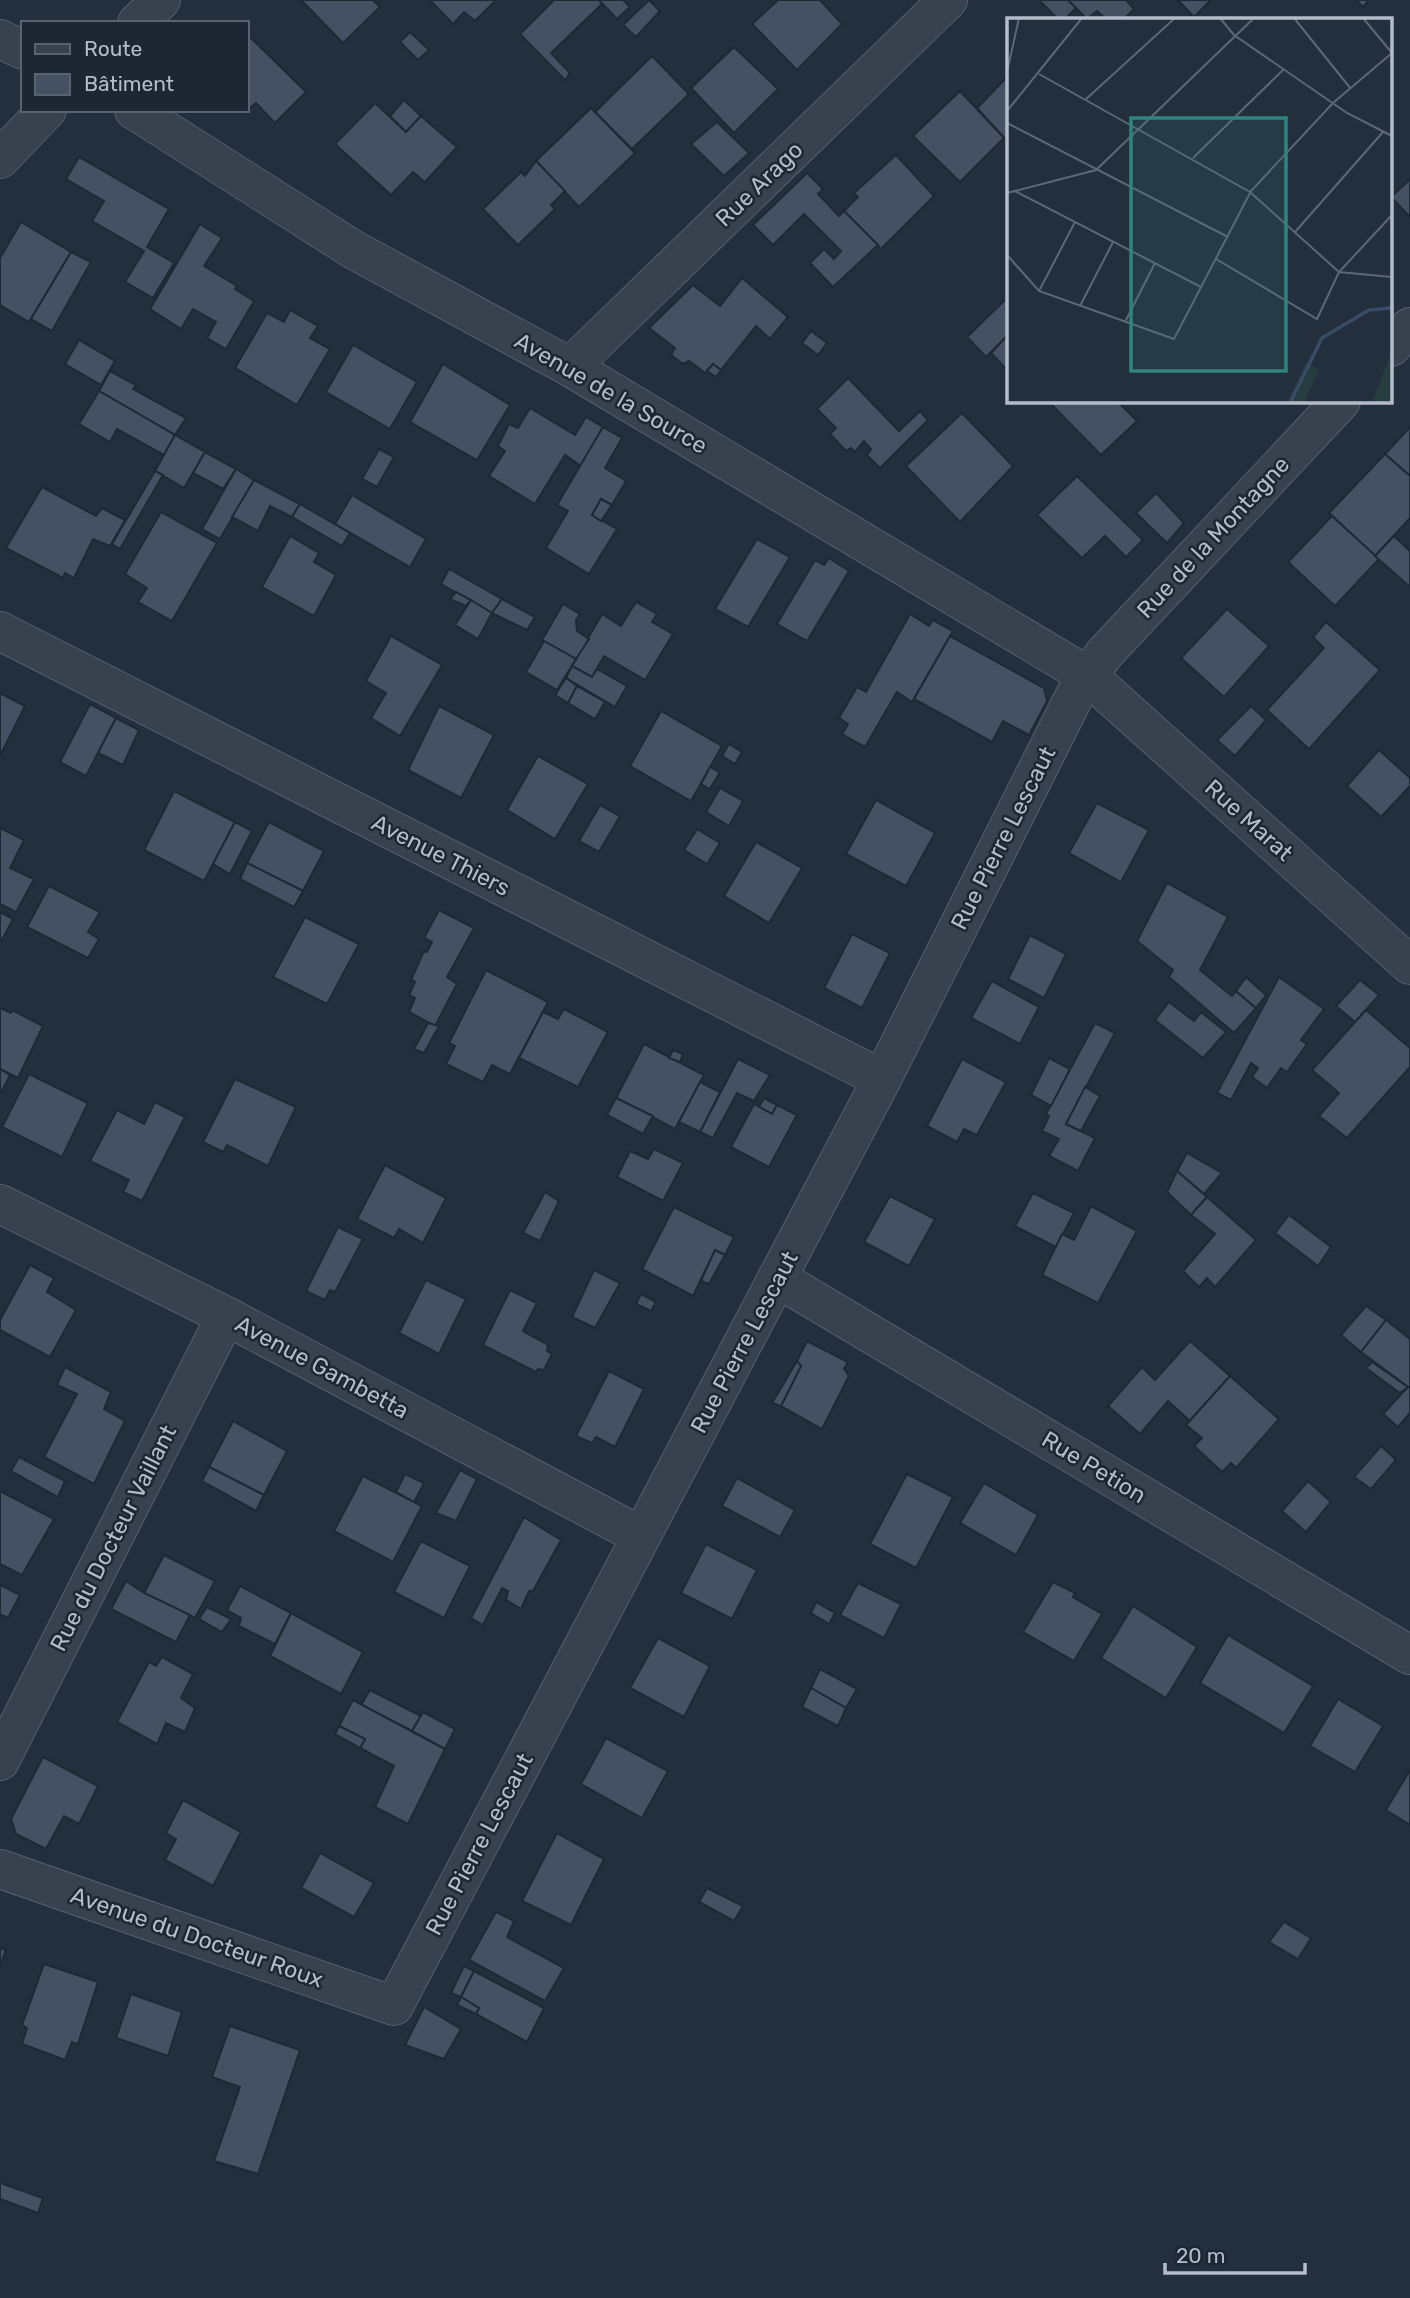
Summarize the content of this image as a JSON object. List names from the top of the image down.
{
  "streets": {
    "street": [
      "Rue Arago",
      "Avenue de la Source",
      "Rue de la Montagne",
      "Rue Marat",
      "Rue Pierre Lescaut",
      "Avenue Thiers",
      "Avenue Gambetta",
      "Rue Petion",
      "Rue du Docteur Vaillant",
      "Avenue du Docteur Roux"
    ]
  },
  "crossings": [
    ["Rue Arago", "Avenue de la Source"],
    ["Avenue de la Source", "Rue de la Montagne"],
    ["Avenue de la Source", "Rue Marat"],
    ["Avenue de la Source", "Rue Pierre Lescaut"],
    ["Rue de la Montagne", "Rue Marat"],
    ["Rue de la Montagne", "Rue Pierre Lescaut"],
    ["Rue Marat", "Rue Pierre Lescaut"],
    ["Rue Pierre Lescaut", "Avenue Thiers"],
    ["Rue Pierre Lescaut", "Avenue Gambetta"],
    ["Rue Pierre Lescaut", "Rue Petion"],
    ["Rue Pierre Lescaut", "Avenue du Docteur Roux"],
    ["Avenue Gambetta", "Rue du Docteur Vaillant"]
  ],
  "legend": ["Route", "Bâtiment"],
  "scale_bar": "20 m"
}
